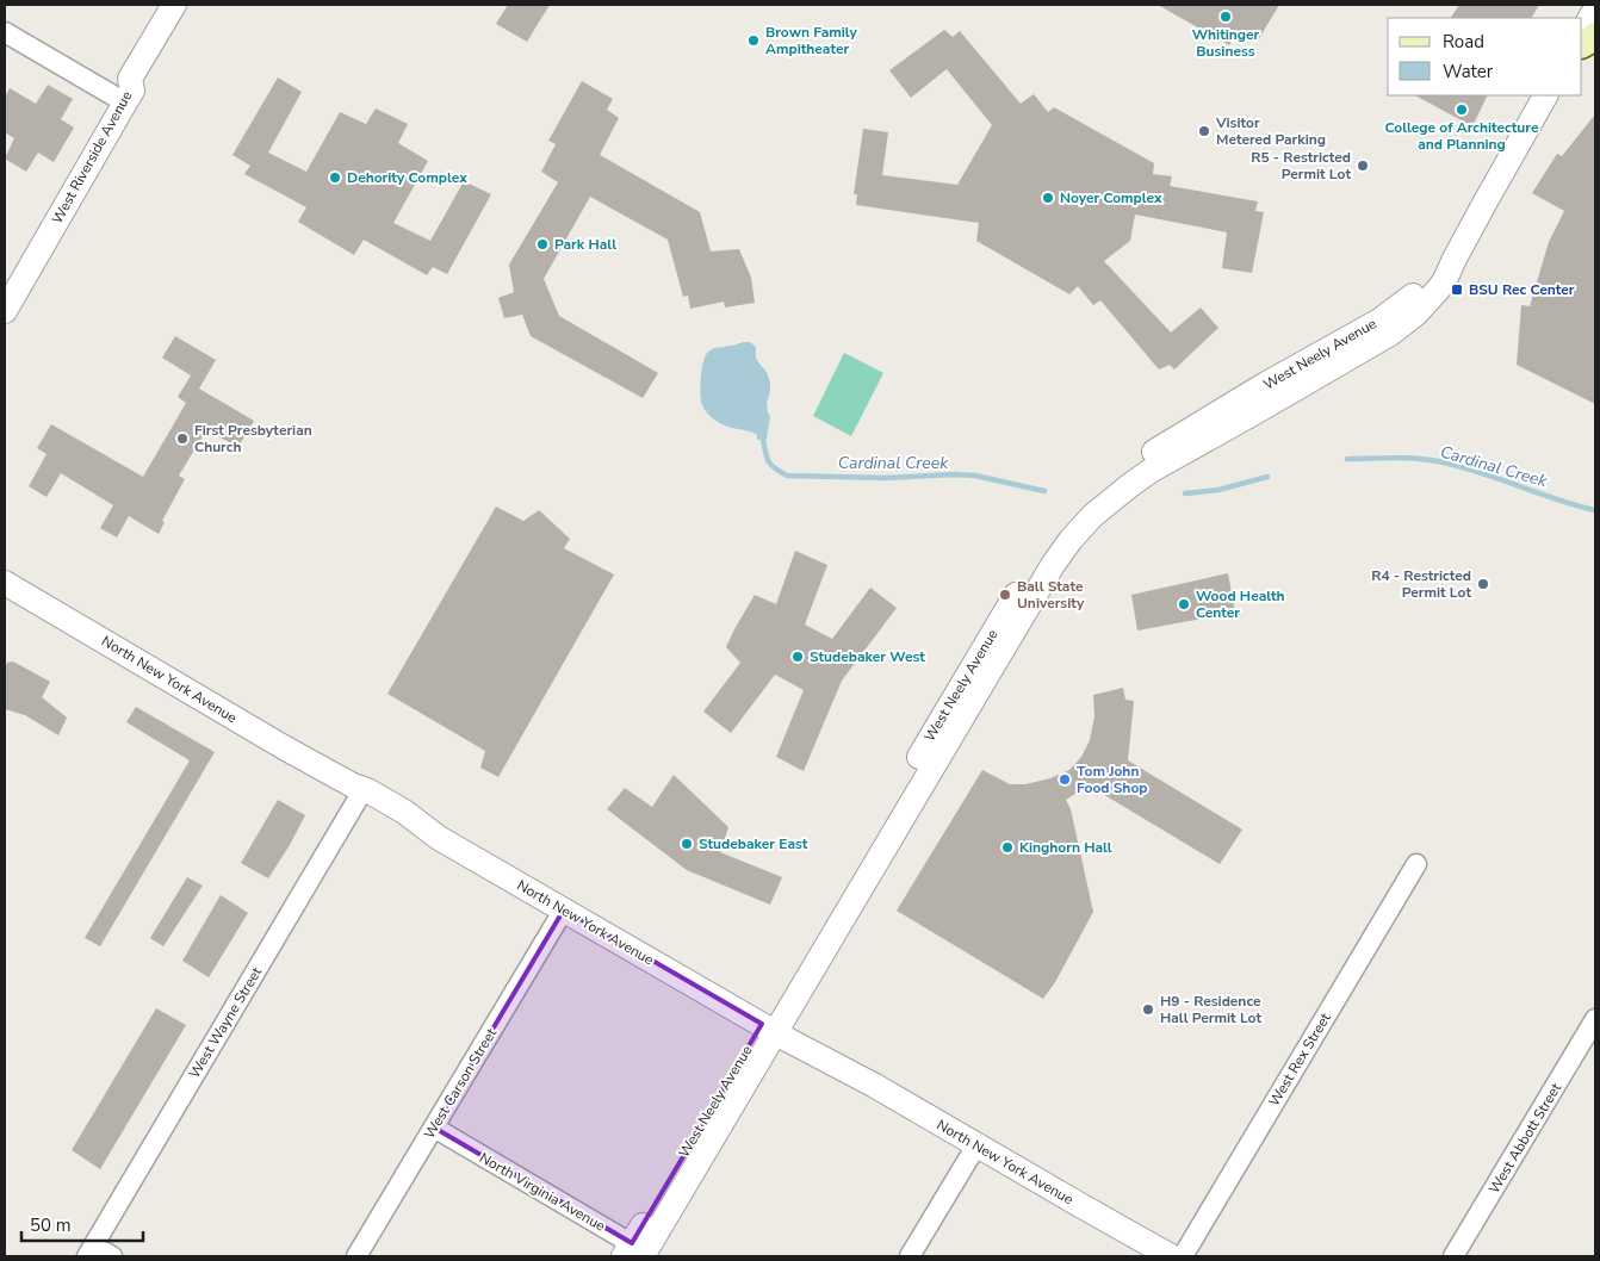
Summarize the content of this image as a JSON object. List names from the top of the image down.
{
  "streets": {
    "street": [
      "West Riverside Avenue",
      "West Neely Avenue",
      "North New York Avenue",
      "West Wayne Street",
      "West Rex Street",
      "West Carson Street",
      "West Abbott Street",
      "North Virginia Avenue"
    ]
  },
  "crossings": [
    ["West Neely Avenue", "North New York Avenue"],
    ["West Neely Avenue", "North Virginia Avenue"],
    ["North New York Avenue", "West Wayne Street"],
    ["North New York Avenue", "West Carson Street"],
    ["West Carson Street", "North Virginia Avenue"]
  ],
  "water": ["Cardinal Creek"],
  "places": {
    "other": [
      "Whitinger Business",
      "Brown Family Ampitheater",
      "College of Architecture and Planning",
      "Visitor Metered Parking",
      "R5 - Restricted Permit Lot",
      "Dehority Complex",
      "Noyer Complex",
      "Park Hall",
      "First Presbyterian Church",
      "R4 - Restricted Permit Lot",
      "Ball State University",
      "Wood Health Center",
      "Studebaker West",
      "Tom John Food Shop",
      "Studebaker East",
      "Kinghorn Hall",
      "H9 - Residence Hall Permit Lot"
    ],
    "transit": ["BSU Rec Center"]
  },
  "legend": ["Road", "Water"],
  "scale_bar": "50 m"
}
